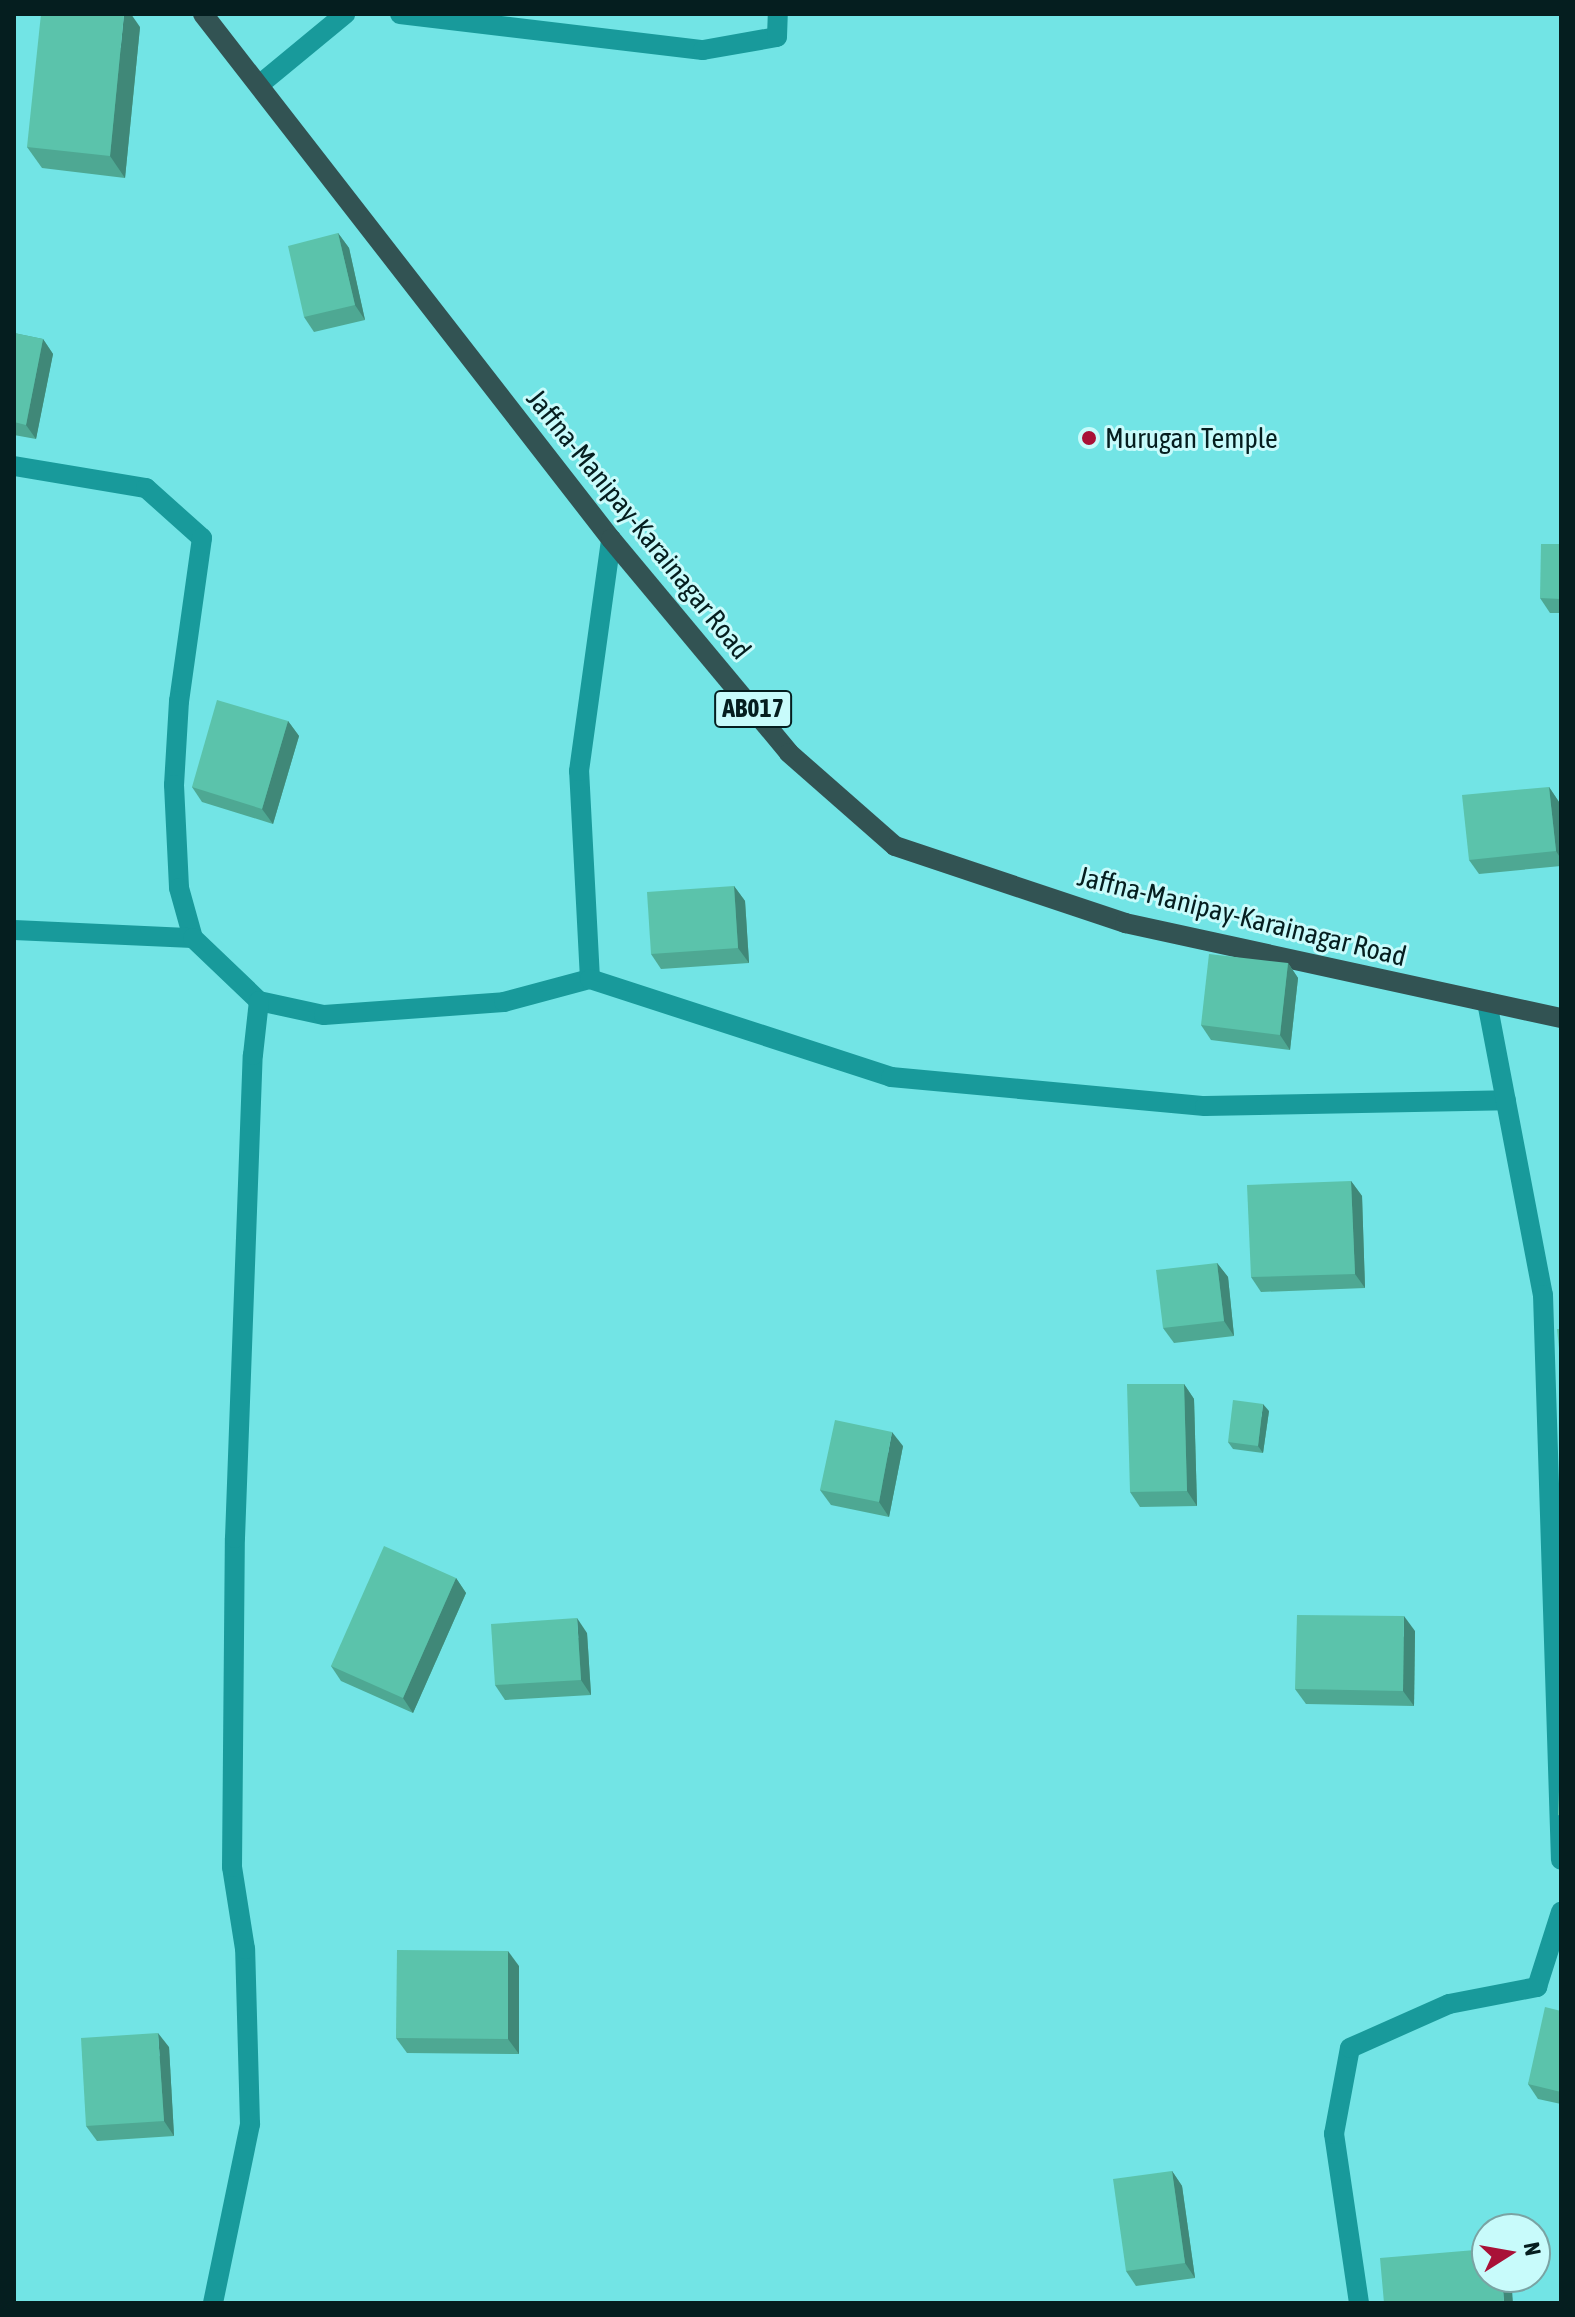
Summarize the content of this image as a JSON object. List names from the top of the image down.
{
  "streets": {
    "main road": ["Jaffna-Manipay-Karainagar Road", "AB017"]
  },
  "places": ["Murugan Temple"],
  "north": "right"
}
